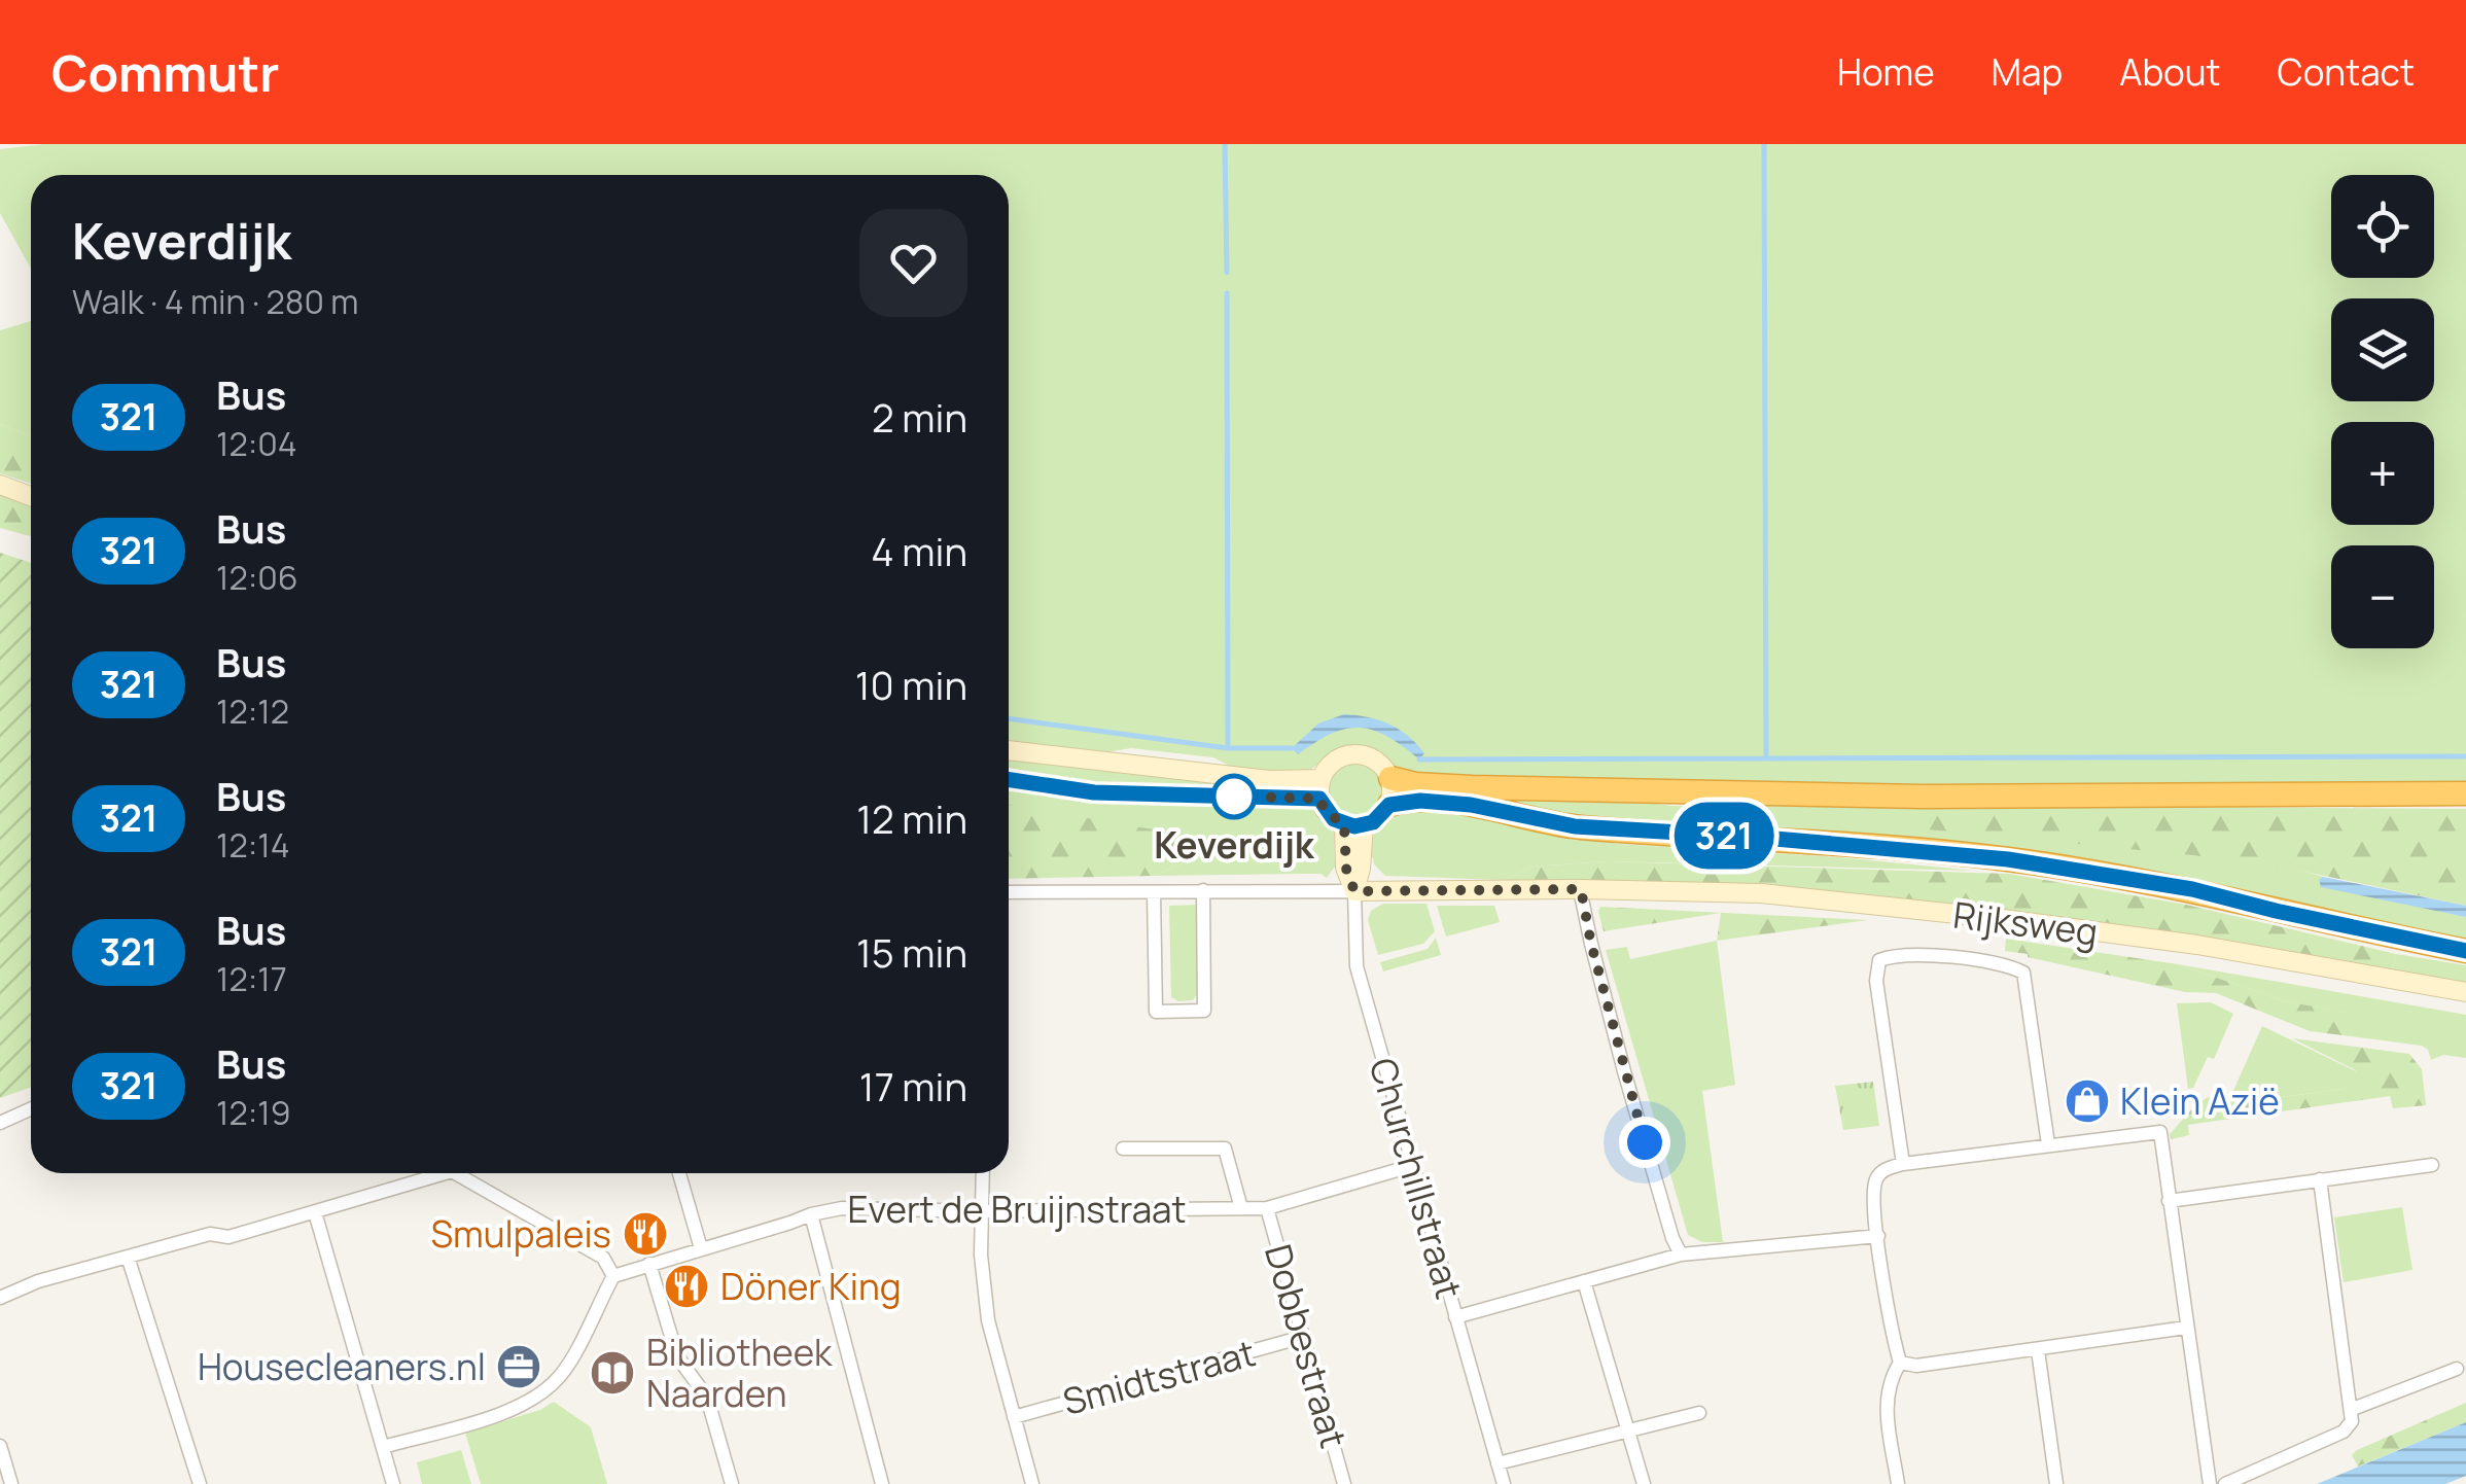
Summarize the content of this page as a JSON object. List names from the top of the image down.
{
  "streets": {
    "main road": ["Rijksweg", "Churchillstraat"],
    "street": ["Evert de Bruijnstraat", "Dobbestraat", "Smidtstraat"]
  },
  "crossings": [
    ["Churchillstraat", "Evert de Bruijnstraat"],
    ["Evert de Bruijnstraat", "Dobbestraat"],
    ["Dobbestraat", "Smidtstraat"]
  ],
  "places": {
    "other": ["Keverdijk"],
    "shop": ["Klein Azië"],
    "restaurant": ["Smulpaleis", "Döner King"],
    "office": ["Housecleaners.nl"],
    "library": ["Bibliotheek Naarden"]
  },
  "lines": ["bus line 321"],
  "page": {
    "header": "Commutr",
    "nav": [
      "Home",
      "Map",
      "About",
      "Contact"
    ],
    "on_map": "321",
    "map_buttons": ["+", "−"],
    "heading": ["Keverdijk", "Walk · 4 min · 280 m"],
    "list": [
      {
        "mark": "321",
        "name": "Bus",
        "note": "12:04",
        "value": "2 min"
      },
      {
        "mark": "321",
        "name": "Bus",
        "note": "12:06",
        "value": "4 min"
      },
      {
        "mark": "321",
        "name": "Bus",
        "note": "12:12",
        "value": "10 min"
      },
      {
        "mark": "321",
        "name": "Bus",
        "note": "12:14",
        "value": "12 min"
      },
      {
        "mark": "321",
        "name": "Bus",
        "note": "12:17",
        "value": "15 min"
      },
      {
        "mark": "321",
        "name": "Bus",
        "note": "12:19",
        "value": "17 min"
      }
    ]
  }
}
